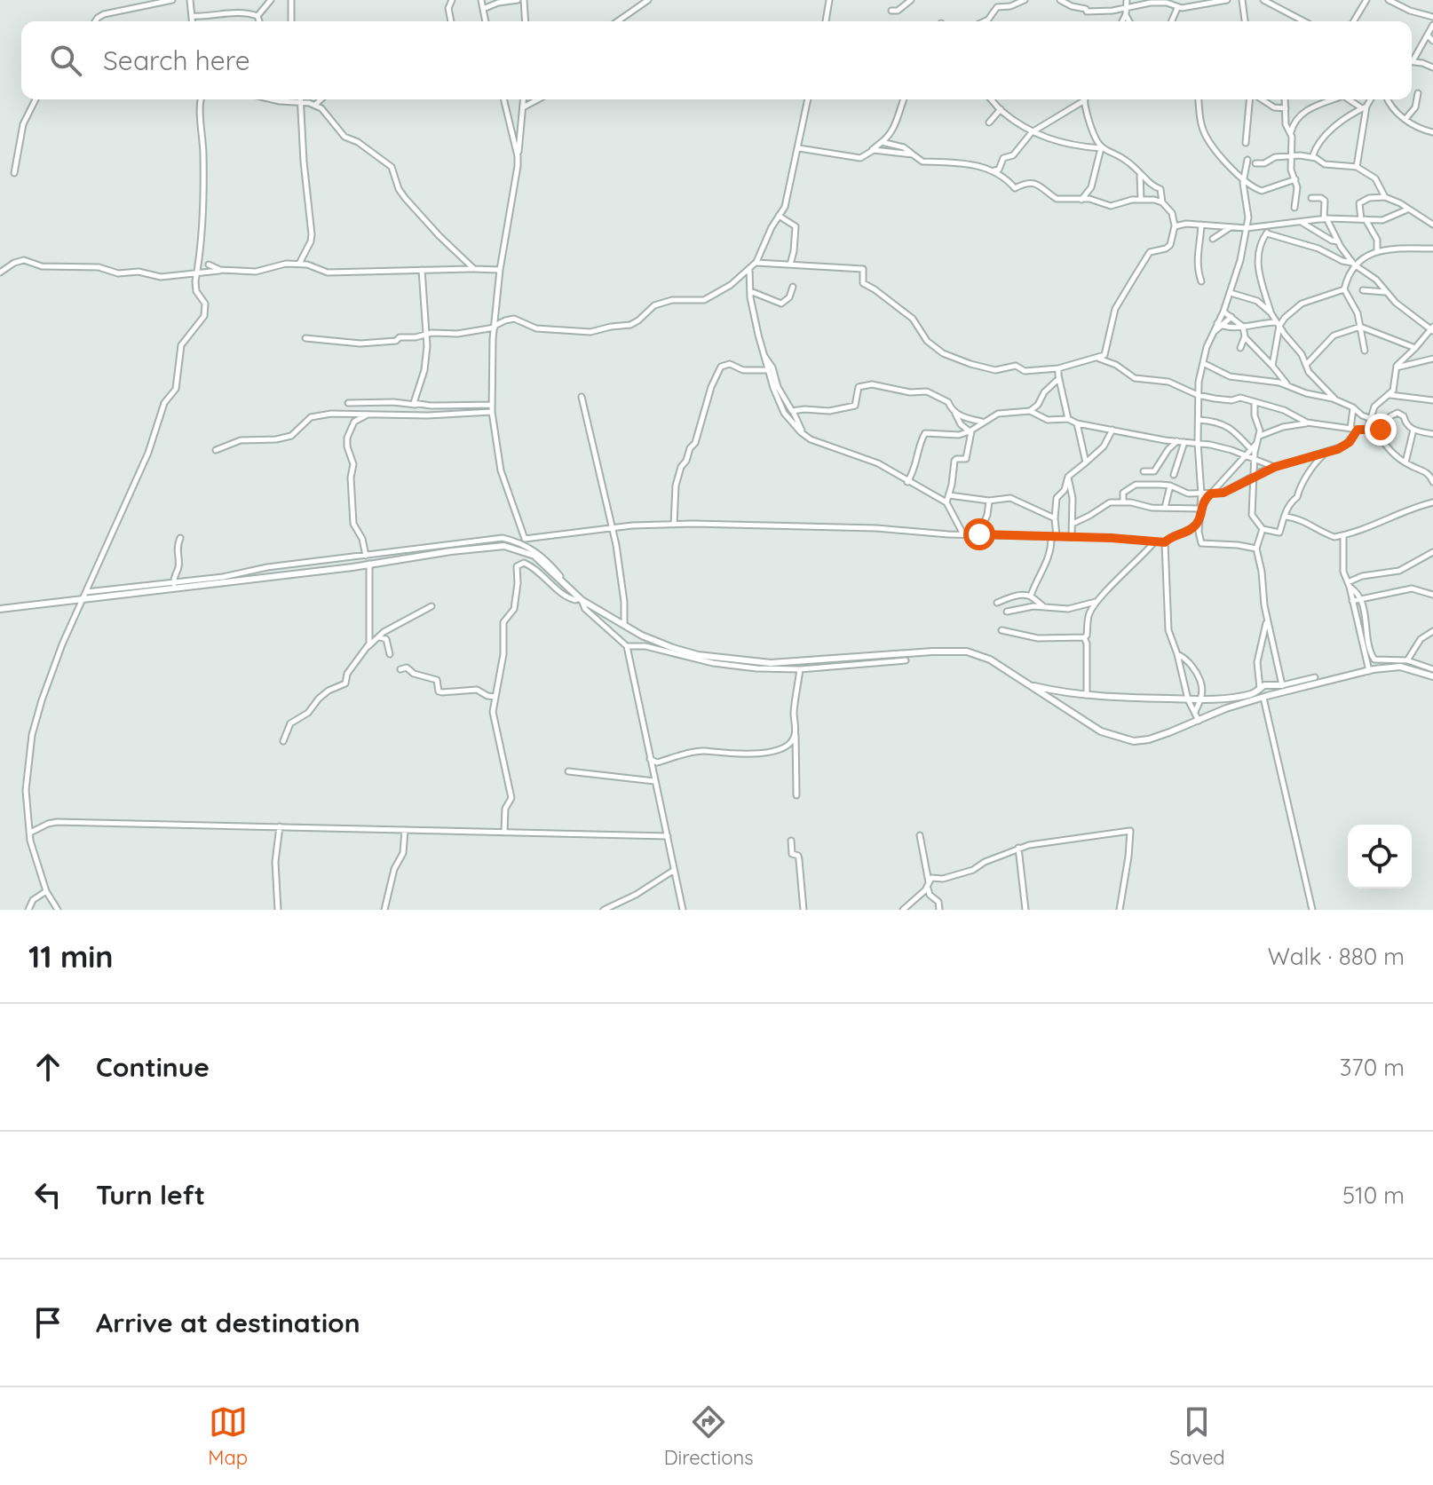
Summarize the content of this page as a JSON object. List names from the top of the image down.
{
  "page": {
    "search": "Search here",
    "heading": ["11 min", "Walk · 880 m"],
    "list": [
      ["Continue", "370 m"],
      ["Turn left", "510 m"],
      "Arrive at destination"
    ],
    "nav": ["Map", "Directions", "Saved"]
  }
}
